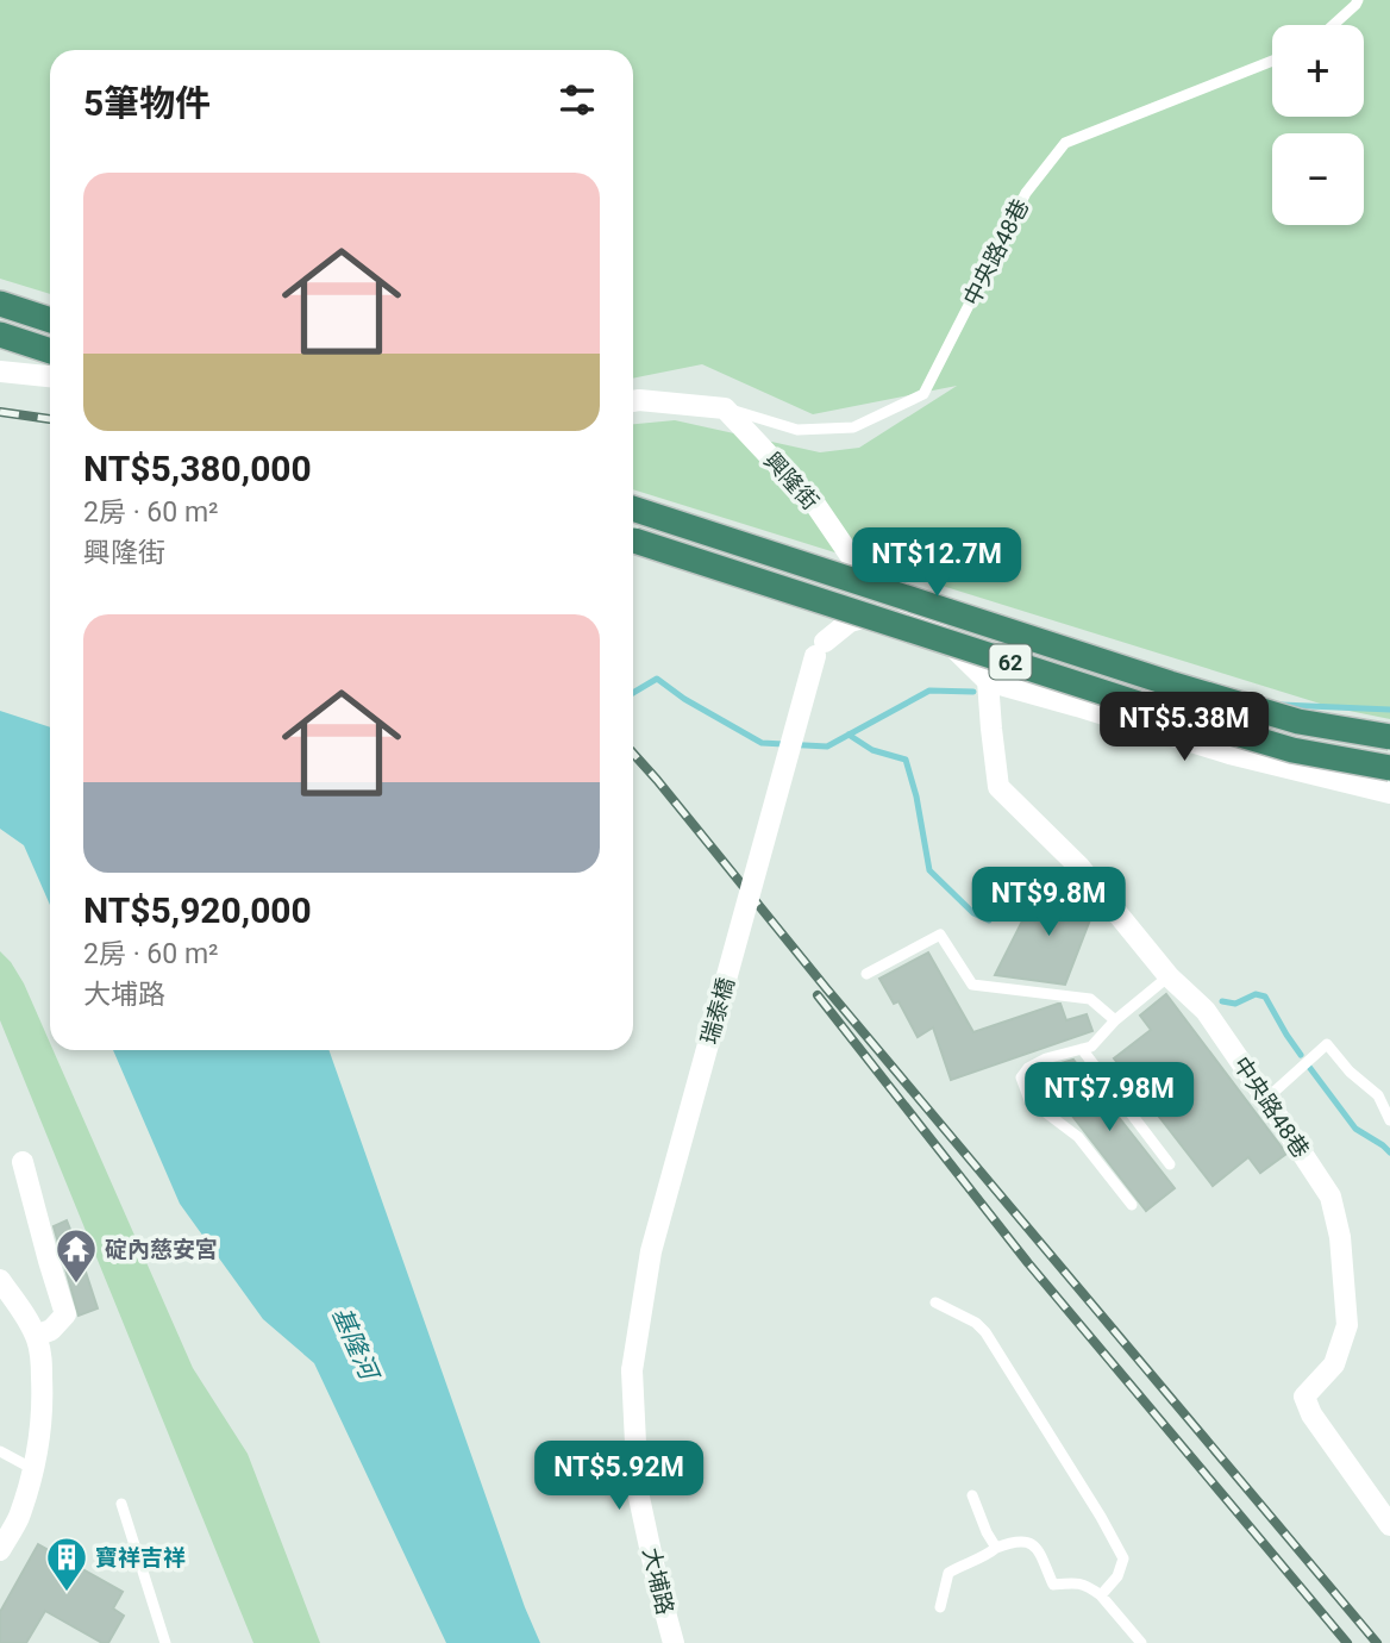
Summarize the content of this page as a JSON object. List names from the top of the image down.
{
  "streets": {
    "highway": ["62"],
    "street": [
      "中央路48巷",
      "興隆街",
      "瑞泰橋",
      "大埔路"
    ]
  },
  "crossings": [
    ["中央路48巷", "興隆街"],
    ["瑞泰橋", "大埔路"]
  ],
  "water": ["基隆河"],
  "places": {
    "temple": ["碇內慈安宮"],
    "building": ["寶祥吉祥"]
  },
  "page": {
    "map_buttons": ["+", "−"],
    "heading": "5筆物件",
    "list": [
      {
        "name": "NT$5,380,000",
        "note": "2房 · 60 m² · 興隆街"
      },
      {
        "name": "NT$5,920,000",
        "note": "2房 · 60 m² · 大埔路"
      }
    ],
    "price": [
      "NT$12.7M",
      "NT$5.38M",
      "NT$9.8M",
      "NT$7.98M",
      "NT$5.92M"
    ]
  }
}
